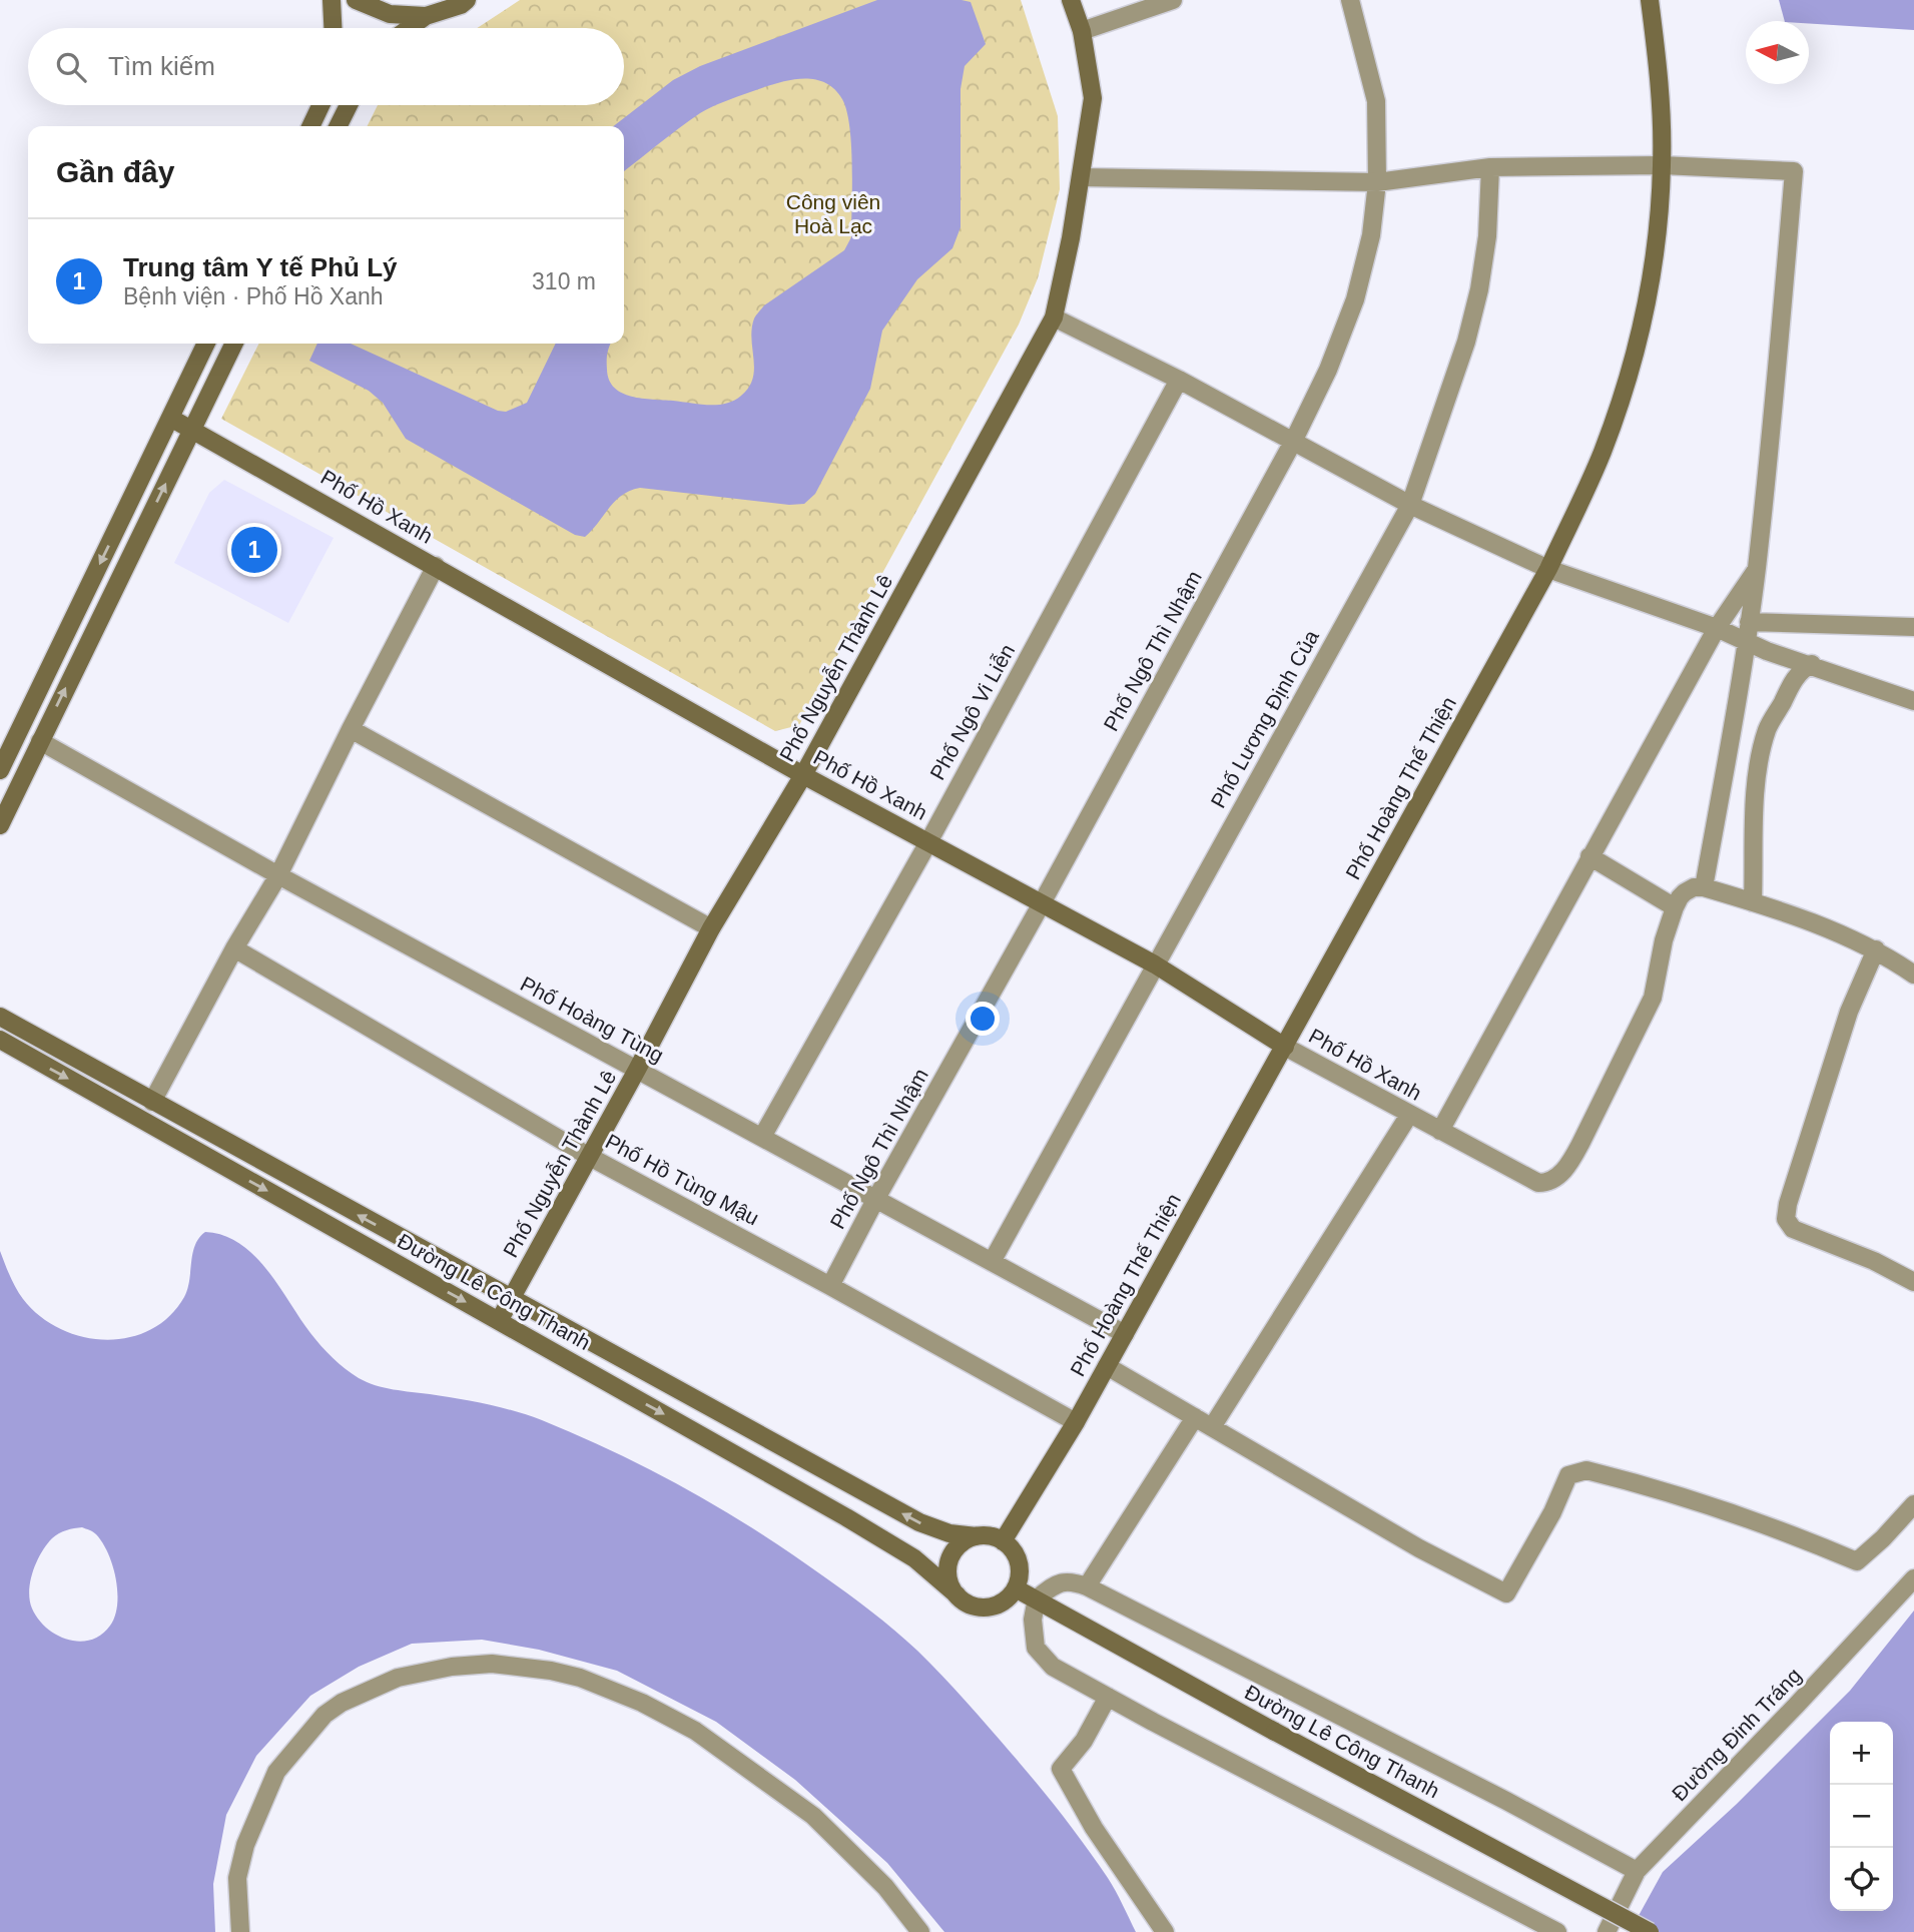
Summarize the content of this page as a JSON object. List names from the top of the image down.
{
  "streets": {
    "street": [
      "Phố Hồ Xanh",
      "Phố Ngô Thì Nhậm",
      "Phố Nguyễn Thành Lê",
      "Phố Ngô Vi Liễn",
      "Phố Lương Định Của",
      "Phố Hoàng Thế Thiện",
      "Phố Hoàng Tùng",
      "Phố Hồ Tùng Mậu",
      "Đường Lê Công Thanh",
      "Đường Đinh Tráng"
    ]
  },
  "crossings": [
    ["Phố Hồ Xanh", "Phố Ngô Thì Nhậm"],
    ["Phố Hồ Xanh", "Phố Nguyễn Thành Lê"],
    ["Phố Hồ Xanh", "Phố Ngô Vi Liễn"],
    ["Phố Hồ Xanh", "Phố Lương Định Của"],
    ["Phố Hồ Xanh", "Phố Hoàng Thế Thiện"],
    ["Phố Ngô Thì Nhậm", "Phố Hoàng Tùng"],
    ["Phố Ngô Thì Nhậm", "Phố Hồ Tùng Mậu"],
    ["Phố Nguyễn Thành Lê", "Phố Hoàng Tùng"],
    ["Phố Nguyễn Thành Lê", "Phố Hồ Tùng Mậu"],
    ["Phố Nguyễn Thành Lê", "Đường Lê Công Thanh"],
    ["Phố Ngô Vi Liễn", "Phố Hoàng Tùng"],
    ["Phố Lương Định Của", "Phố Hoàng Tùng"],
    ["Phố Hoàng Thế Thiện", "Phố Hoàng Tùng"],
    ["Phố Hoàng Thế Thiện", "Phố Hồ Tùng Mậu"],
    ["Phố Hoàng Thế Thiện", "Đường Lê Công Thanh"]
  ],
  "parks": ["Công viên Hoà Lạc"],
  "north": "left",
  "page": {
    "search": "Tìm kiếm",
    "heading": "Gần đây",
    "list": [
      {
        "mark": "1",
        "name": "Trung tâm Y tế Phủ Lý",
        "note": "Bệnh viện · Phố Hồ Xanh",
        "value": "310 m"
      }
    ],
    "pins": "1",
    "map_buttons": ["+", "−"]
  }
}
